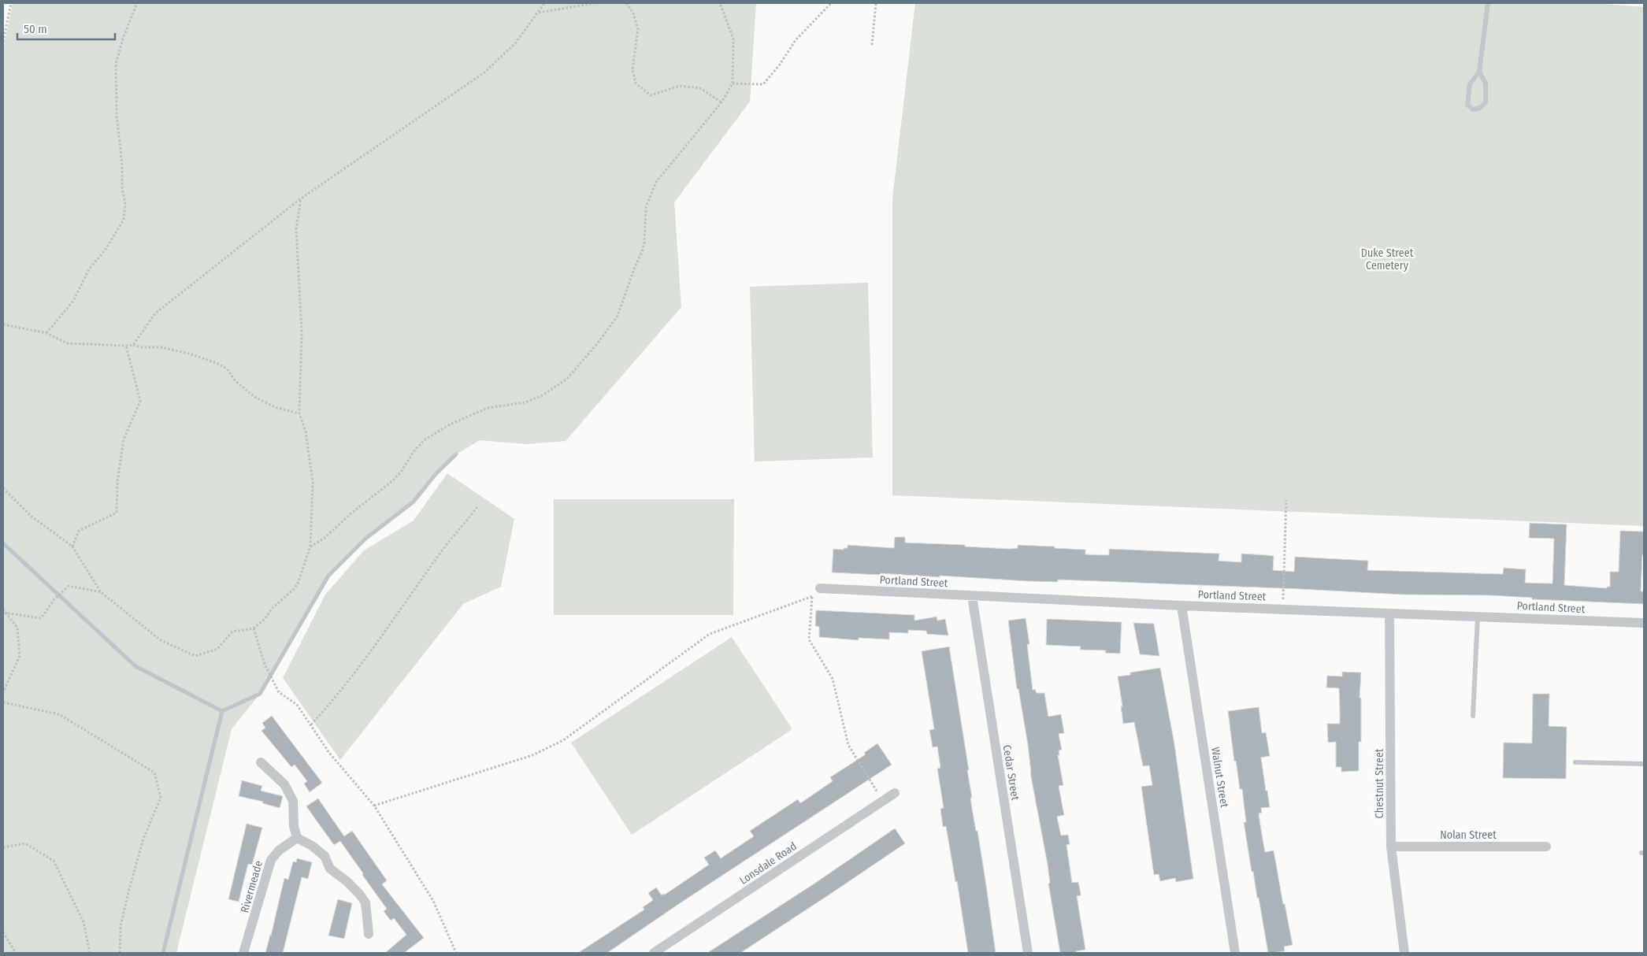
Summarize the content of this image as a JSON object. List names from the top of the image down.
{
  "streets": {
    "street": [
      "Portland Street",
      "Cedar Street",
      "Walnut Street",
      "Chestnut Street",
      "Nolan Street",
      "Lonsdale Road",
      "Rivermeade"
    ]
  },
  "crossings": [
    ["Portland Street", "Cedar Street"],
    ["Portland Street", "Walnut Street"],
    ["Portland Street", "Chestnut Street"],
    ["Chestnut Street", "Nolan Street"]
  ],
  "parks": ["Duke Street Cemetery"],
  "scale_bar": "50 m"
}
